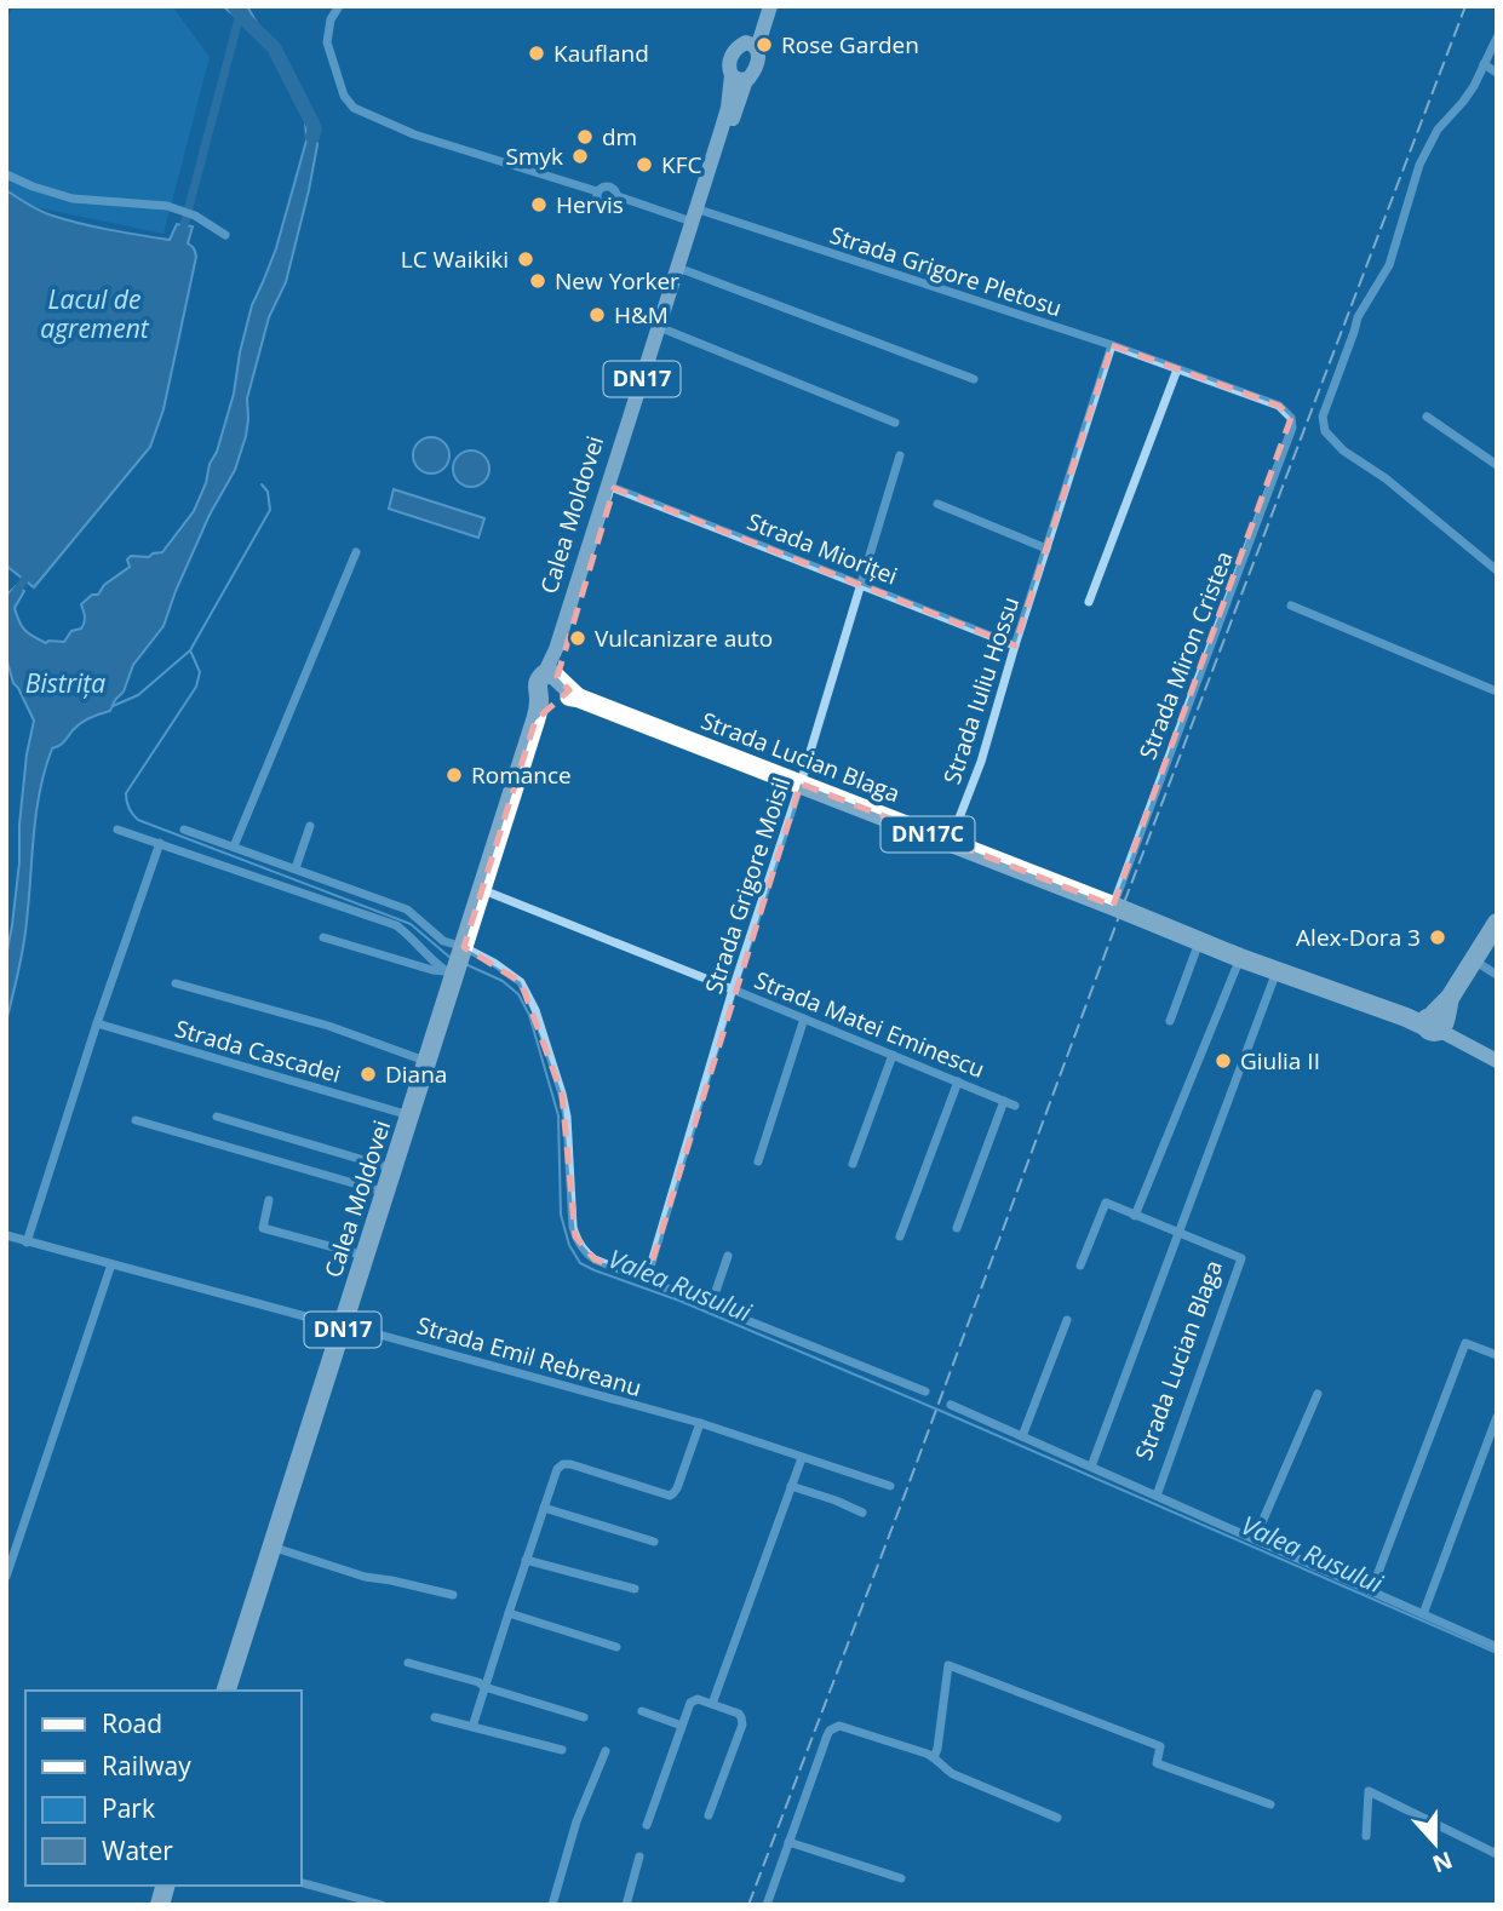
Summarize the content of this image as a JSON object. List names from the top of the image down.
{
  "streets": {
    "highway": [
      "DN17",
      "Calea Moldovei",
      "Strada Lucian Blaga",
      "DN17C"
    ],
    "street": [
      "Strada Grigore Pletosu",
      "Strada Mioriței",
      "Strada Miron Cristea",
      "Strada Iuliu Hossu",
      "Strada Grigore Moisil",
      "Strada Matei Eminescu",
      "Strada Cascadei",
      "Strada Emil Rebreanu"
    ]
  },
  "crossings": [
    ["Strada Grigore Pletosu", "Calea Moldovei"],
    ["Strada Grigore Pletosu", "Strada Miron Cristea"],
    ["Strada Grigore Pletosu", "Strada Iuliu Hossu"],
    ["Calea Moldovei", "Strada Mioriței"],
    ["Calea Moldovei", "Strada Lucian Blaga"],
    ["Calea Moldovei", "Strada Matei Eminescu"],
    ["Calea Moldovei", "Strada Cascadei"],
    ["Calea Moldovei", "Strada Emil Rebreanu"],
    ["Strada Mioriței", "Strada Iuliu Hossu"],
    ["Strada Mioriței", "Strada Grigore Moisil"],
    ["Strada Miron Cristea", "Strada Lucian Blaga"],
    ["Strada Iuliu Hossu", "Strada Lucian Blaga"],
    ["Strada Lucian Blaga", "DN17C"],
    ["Strada Lucian Blaga", "Strada Grigore Moisil"],
    ["Strada Grigore Moisil", "Strada Matei Eminescu"]
  ],
  "water": ["Lacul de agrement", "Bistrița", "Valea Rusului"],
  "places": [
    "Rose Garden",
    "Kaufland",
    "dm",
    "Smyk",
    "KFC",
    "Hervis",
    "LC Waikiki",
    "New Yorker",
    "H&M",
    "Vulcanizare auto",
    "Romance",
    "Alex-Dora 3",
    "Giulia II",
    "Diana"
  ],
  "legend": [
    "Road",
    "Railway",
    "Park",
    "Water"
  ],
  "north": "bottom"
}
